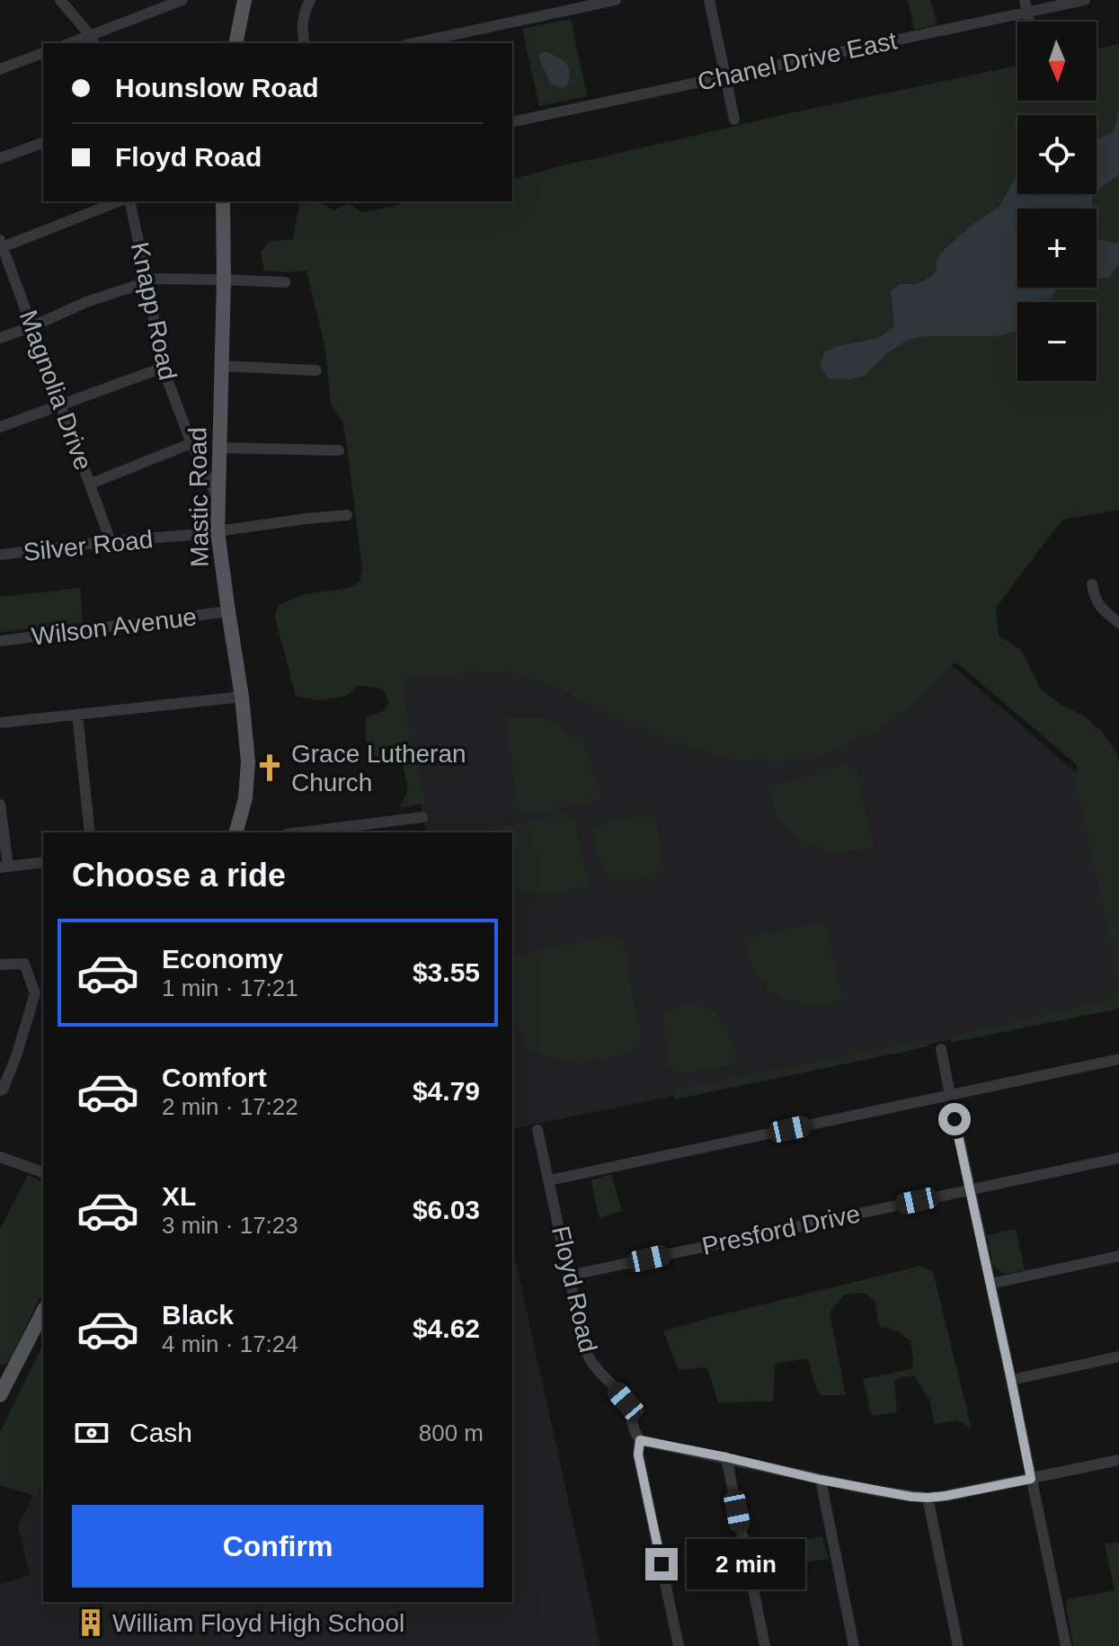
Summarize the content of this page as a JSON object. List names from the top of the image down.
{
  "streets": {
    "main road": ["Mastic Road"],
    "street": [
      "Chanel Drive East",
      "Knapp Road",
      "Magnolia Drive",
      "Silver Road",
      "Wilson Avenue",
      "Presford Drive",
      "Floyd Road"
    ]
  },
  "crossings": [
    ["Knapp Road", "Mastic Road"],
    ["Magnolia Drive", "Silver Road"],
    ["Mastic Road", "Silver Road"],
    ["Mastic Road", "Wilson Avenue"],
    ["Presford Drive", "Floyd Road"]
  ],
  "places": {
    "church": ["Grace Lutheran Church"],
    "building": ["William Floyd High School"]
  },
  "north": "bottom",
  "page": {
    "map_buttons": ["+", "−"],
    "banner": ["Hounslow Road", "Floyd Road"],
    "heading": "Choose a ride",
    "list": [
      {
        "name": "Economy",
        "note": "1 min · 17:21",
        "value": "$3.55"
      },
      {
        "name": "Comfort",
        "note": "2 min · 17:22",
        "value": "$4.79"
      },
      {
        "name": "XL",
        "note": "3 min · 17:23",
        "value": "$6.03"
      },
      {
        "name": "Black",
        "note": "4 min · 17:24",
        "value": "$4.62"
      }
    ],
    "pay": ["Cash", "800 m"],
    "buttons": "Confirm",
    "bubble": "2 min"
  }
}
